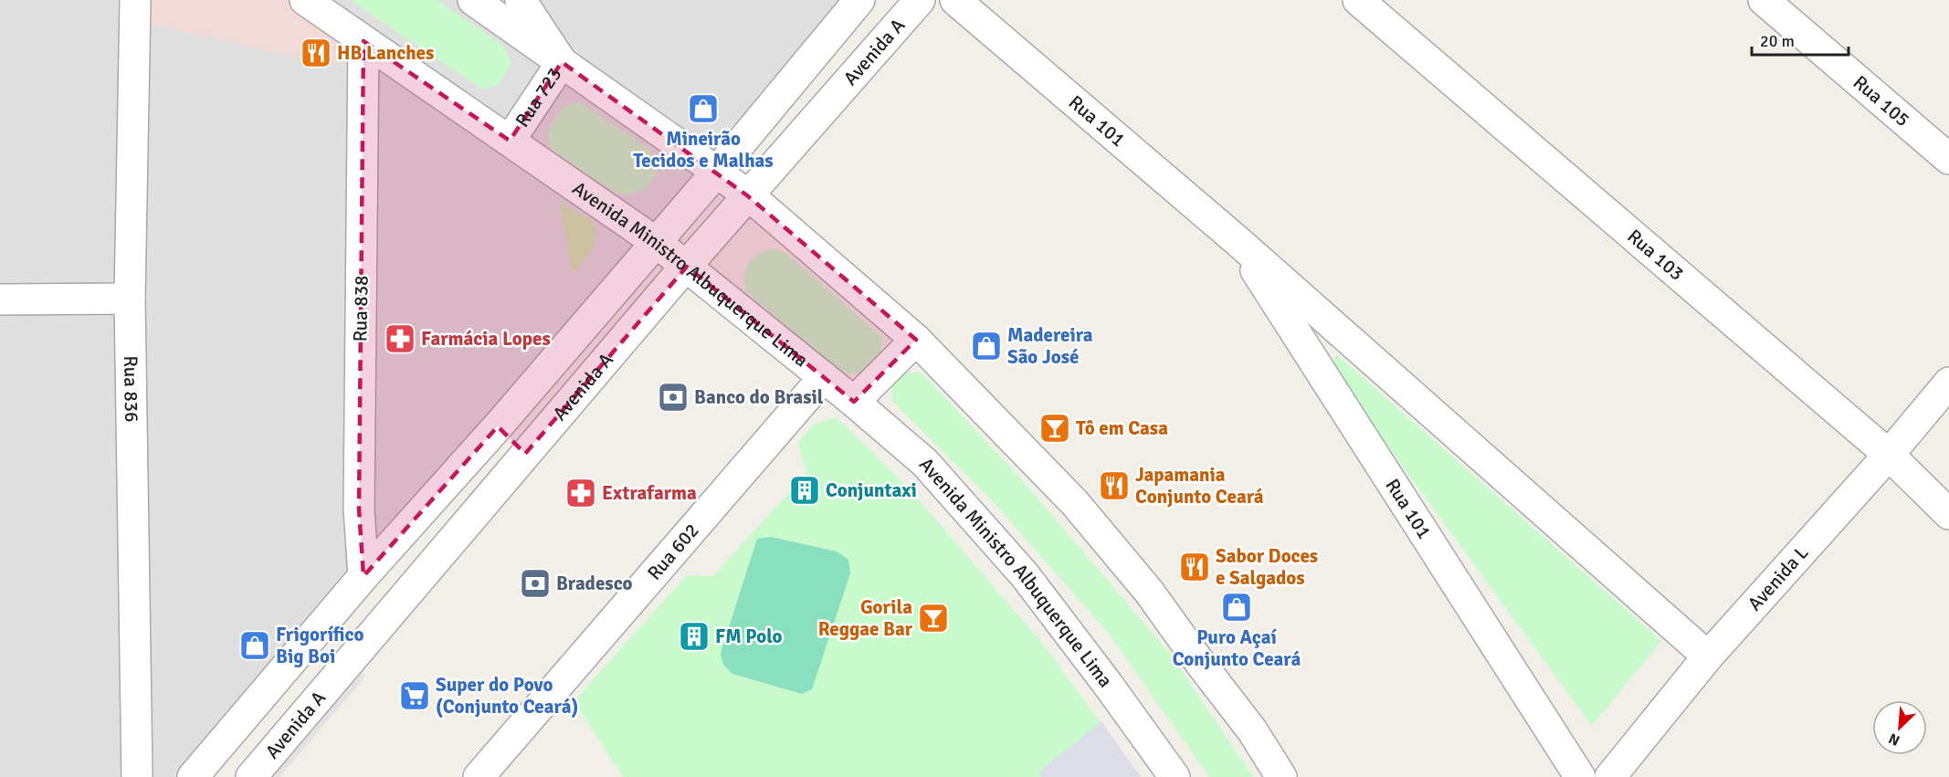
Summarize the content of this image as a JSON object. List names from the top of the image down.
{
  "streets": {
    "street": [
      "Avenida A",
      "Rua 723",
      "Rua 105",
      "Rua 101",
      "Rua 103",
      "Avenida Ministro Albuquerque Lima",
      "Rua 838",
      "Rua 836",
      "Rua 602",
      "Avenida L"
    ]
  },
  "crossings": [
    ["Avenida A", "Avenida Ministro Albuquerque Lima"],
    ["Avenida A", "Rua 838"],
    ["Rua 723", "Avenida Ministro Albuquerque Lima"],
    ["Rua 101", "Avenida L"],
    ["Rua 103", "Avenida L"],
    ["Avenida Ministro Albuquerque Lima", "Rua 838"],
    ["Avenida Ministro Albuquerque Lima", "Rua 602"]
  ],
  "places": {
    "restaurant": ["HB Lanches", "Japamania Conjunto Ceará", "Sabor Doces e Salgados"],
    "shop": [
      "Mineirão Tecidos e Malhas",
      "Madereira São José",
      "Puro Açaí Conjunto Ceará",
      "Frigorífico Big Boi"
    ],
    "pharmacy": ["Farmácia Lopes", "Extrafarma"],
    "bank": ["Banco do Brasil", "Bradesco"],
    "bar": ["Tô em Casa", "Gorila Reggae Bar"],
    "building": ["Conjuntaxi", "FM Polo"],
    "supermarket": ["Super do Povo (Conjunto Ceará)"]
  },
  "scale_bar": "20 m",
  "north": "bottom left"
}
